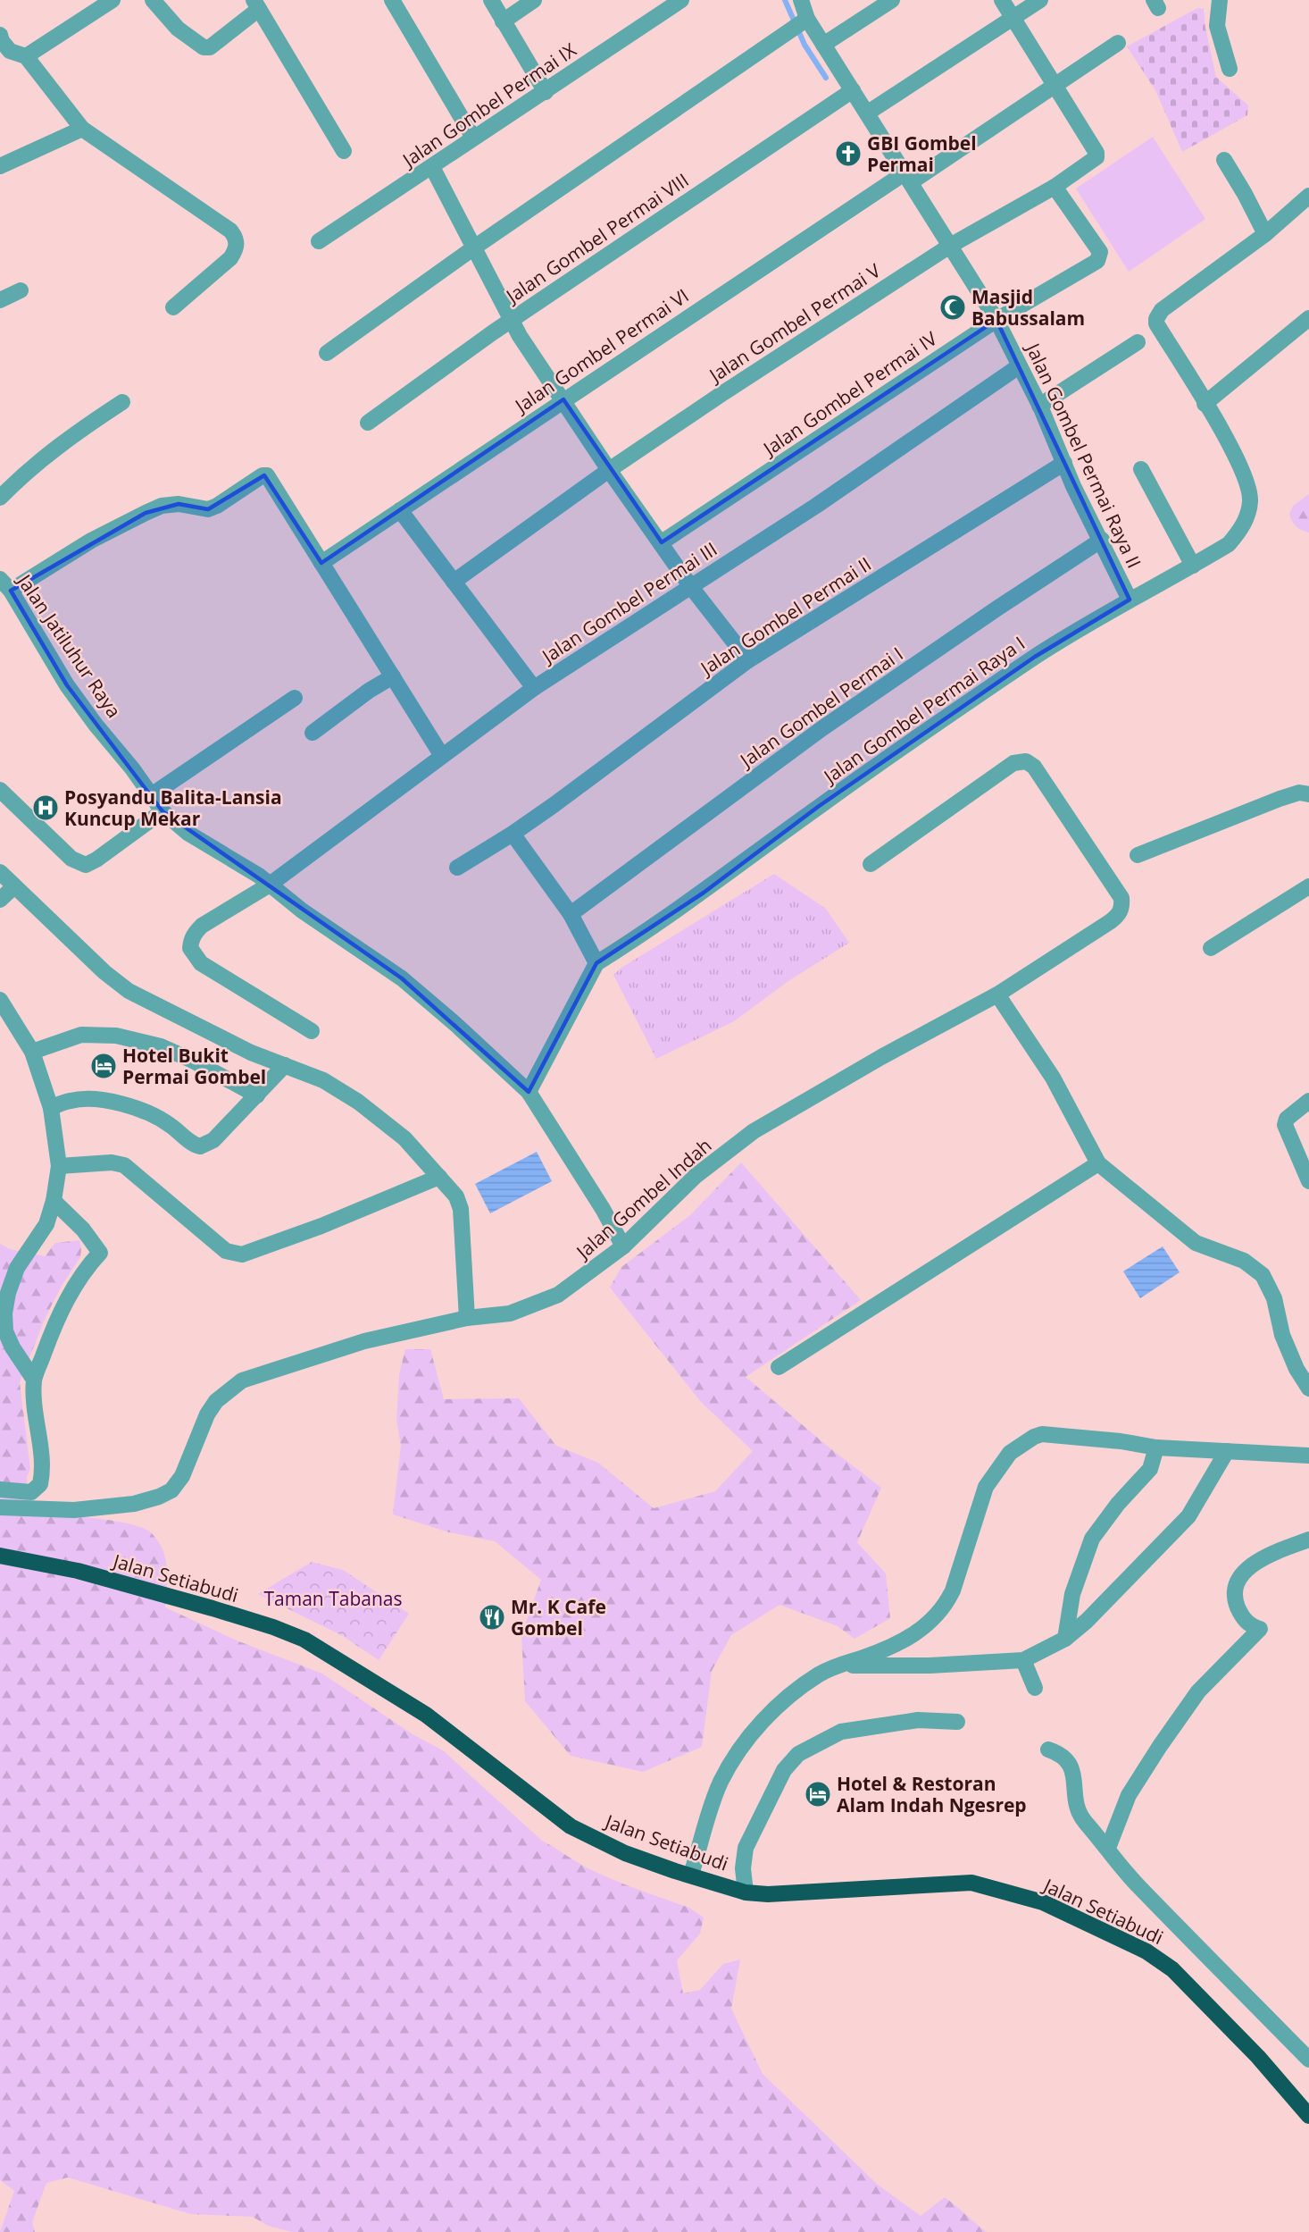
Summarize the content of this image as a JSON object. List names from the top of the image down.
{
  "streets": {
    "highway": ["Jalan Setiabudi"],
    "street": [
      "Jalan Gombel Permai IX",
      "Jalan Gombel Permai VIII",
      "Jalan Gombel Permai V",
      "Jalan Gombel Permai VI",
      "Jalan Gombel Permai IV",
      "Jalan Gombel Permai Raya II",
      "Jalan Gombel Permai III",
      "Jalan Gombel Permai II",
      "Jalan Jatiluhur Raya",
      "Jalan Gombel Permai I",
      "Jalan Gombel Permai Raya I",
      "Jalan Gombel Indah"
    ]
  },
  "crossings": [
    ["Jalan Gombel Permai VIII", "Jalan Gombel Permai Raya II"],
    ["Jalan Gombel Permai V", "Jalan Gombel Permai VI"],
    ["Jalan Gombel Permai V", "Jalan Gombel Permai IV"],
    ["Jalan Gombel Permai V", "Jalan Gombel Permai Raya II"],
    ["Jalan Gombel Permai VI", "Jalan Gombel Permai Raya II"],
    ["Jalan Gombel Permai IV", "Jalan Gombel Permai Raya II"],
    ["Jalan Gombel Permai Raya II", "Jalan Gombel Permai III"],
    ["Jalan Gombel Permai Raya II", "Jalan Gombel Permai II"],
    ["Jalan Gombel Permai Raya II", "Jalan Gombel Permai I"],
    ["Jalan Gombel Permai Raya II", "Jalan Gombel Permai Raya I"],
    ["Jalan Gombel Permai III", "Jalan Jatiluhur Raya"],
    ["Jalan Jatiluhur Raya", "Jalan Gombel Indah"]
  ],
  "parks": ["Taman Tabanas"],
  "places": {
    "church": ["GBI Gombel Permai"],
    "mosque": ["Masjid Babussalam"],
    "hospital": ["Posyandu Balita-Lansia Kuncup Mekar"],
    "hotel": ["Hotel Bukit Permai Gombel", "Hotel & Restoran Alam Indah Ngesrep"],
    "restaurant": ["Mr. K Cafe Gombel"]
  }
}
